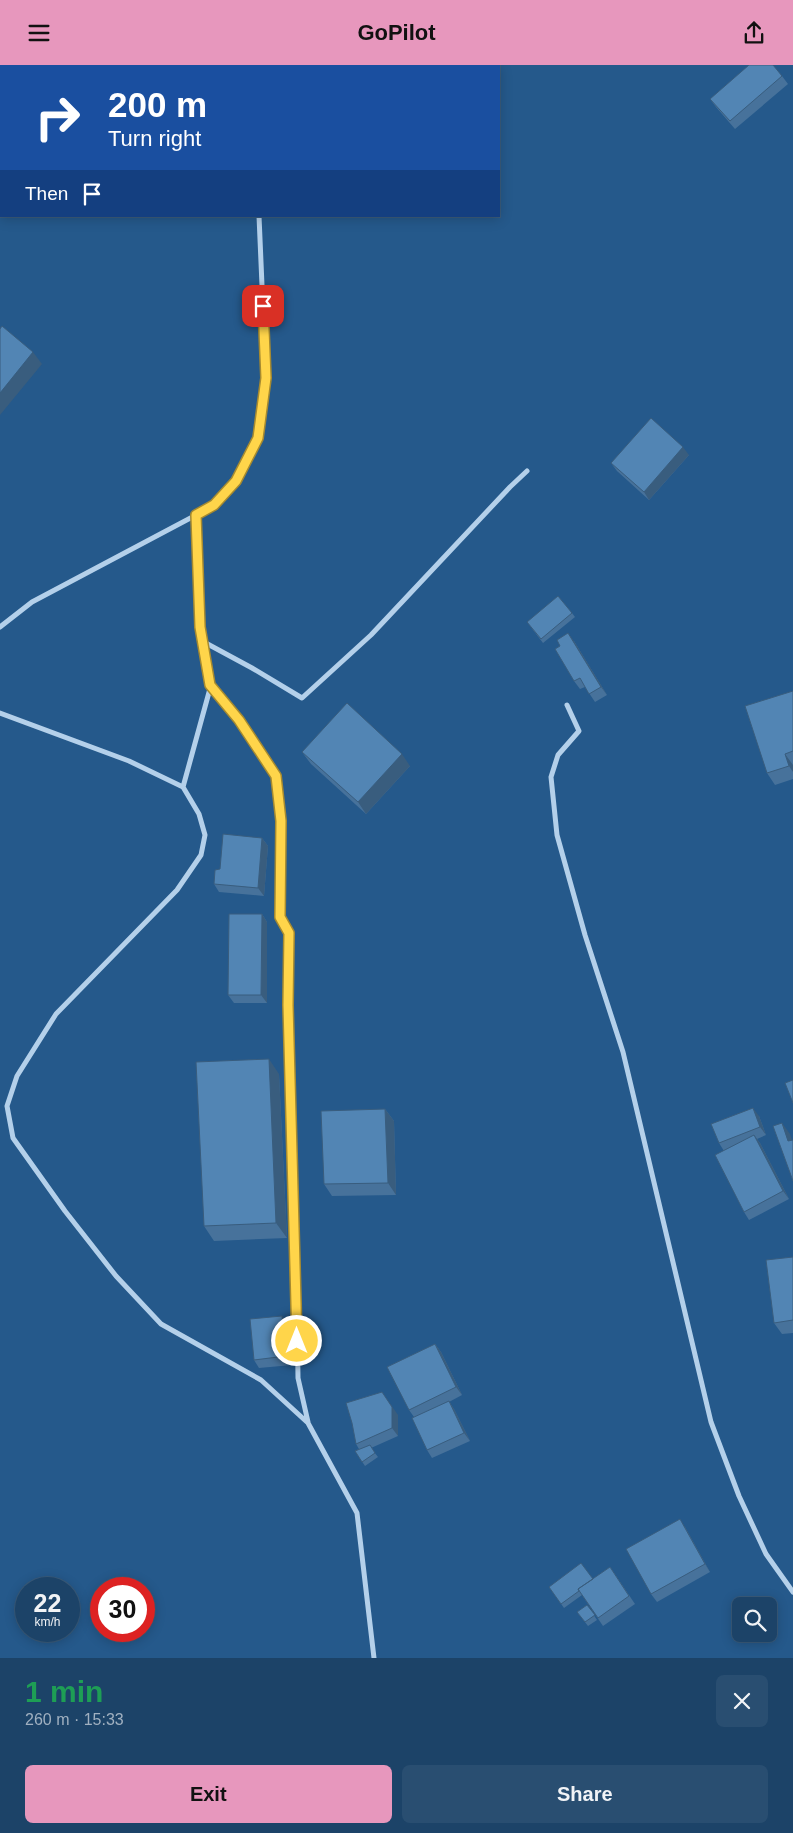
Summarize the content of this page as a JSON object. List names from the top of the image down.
{
  "page": {
    "header": "GoPilot",
    "turn": ["200 m", "Turn right"],
    "then": "Then",
    "speed": "22 km/h",
    "limit": "30",
    "heading": ["1 min", "260 m · 15:33"],
    "buttons": ["Exit", "Share"]
  }
}
